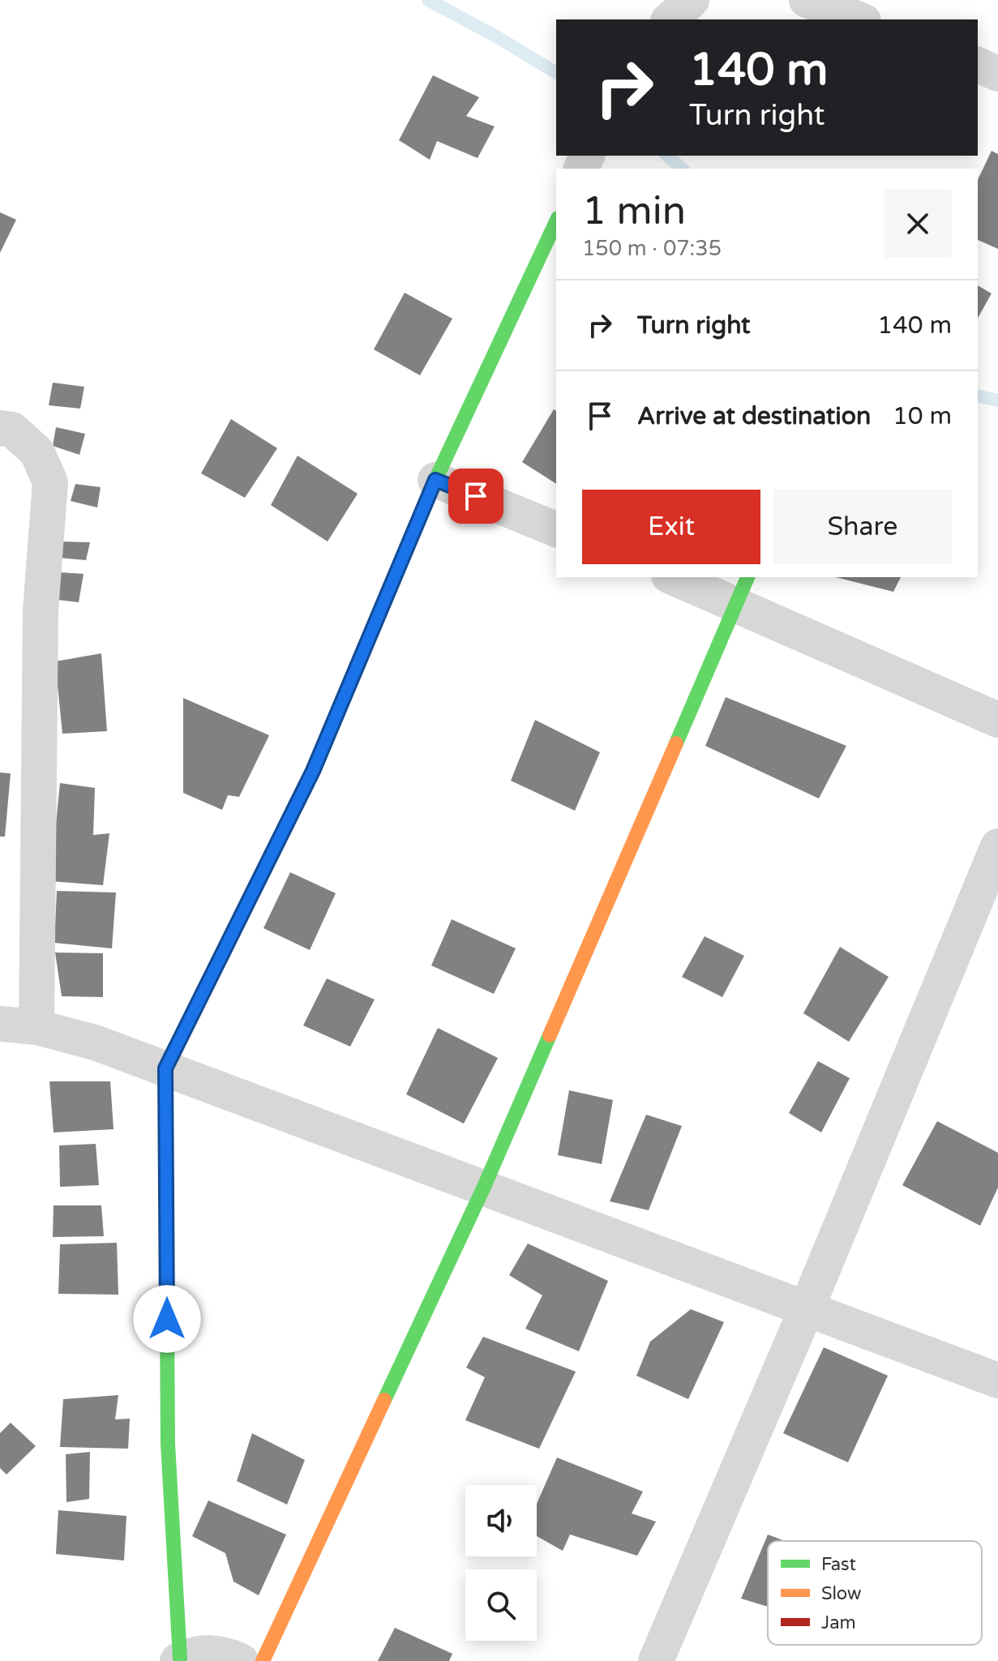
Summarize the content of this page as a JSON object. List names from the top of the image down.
{
  "legend": ["Fast", "Slow", "Jam"],
  "page": {
    "turn": ["140 m", "Turn right"],
    "heading": ["1 min", "150 m · 07:35"],
    "list": [
      {
        "name": "Turn right",
        "value": "140 m"
      },
      {
        "name": "Arrive at destination",
        "value": "10 m"
      }
    ],
    "buttons": ["Exit", "Share"]
  }
}
